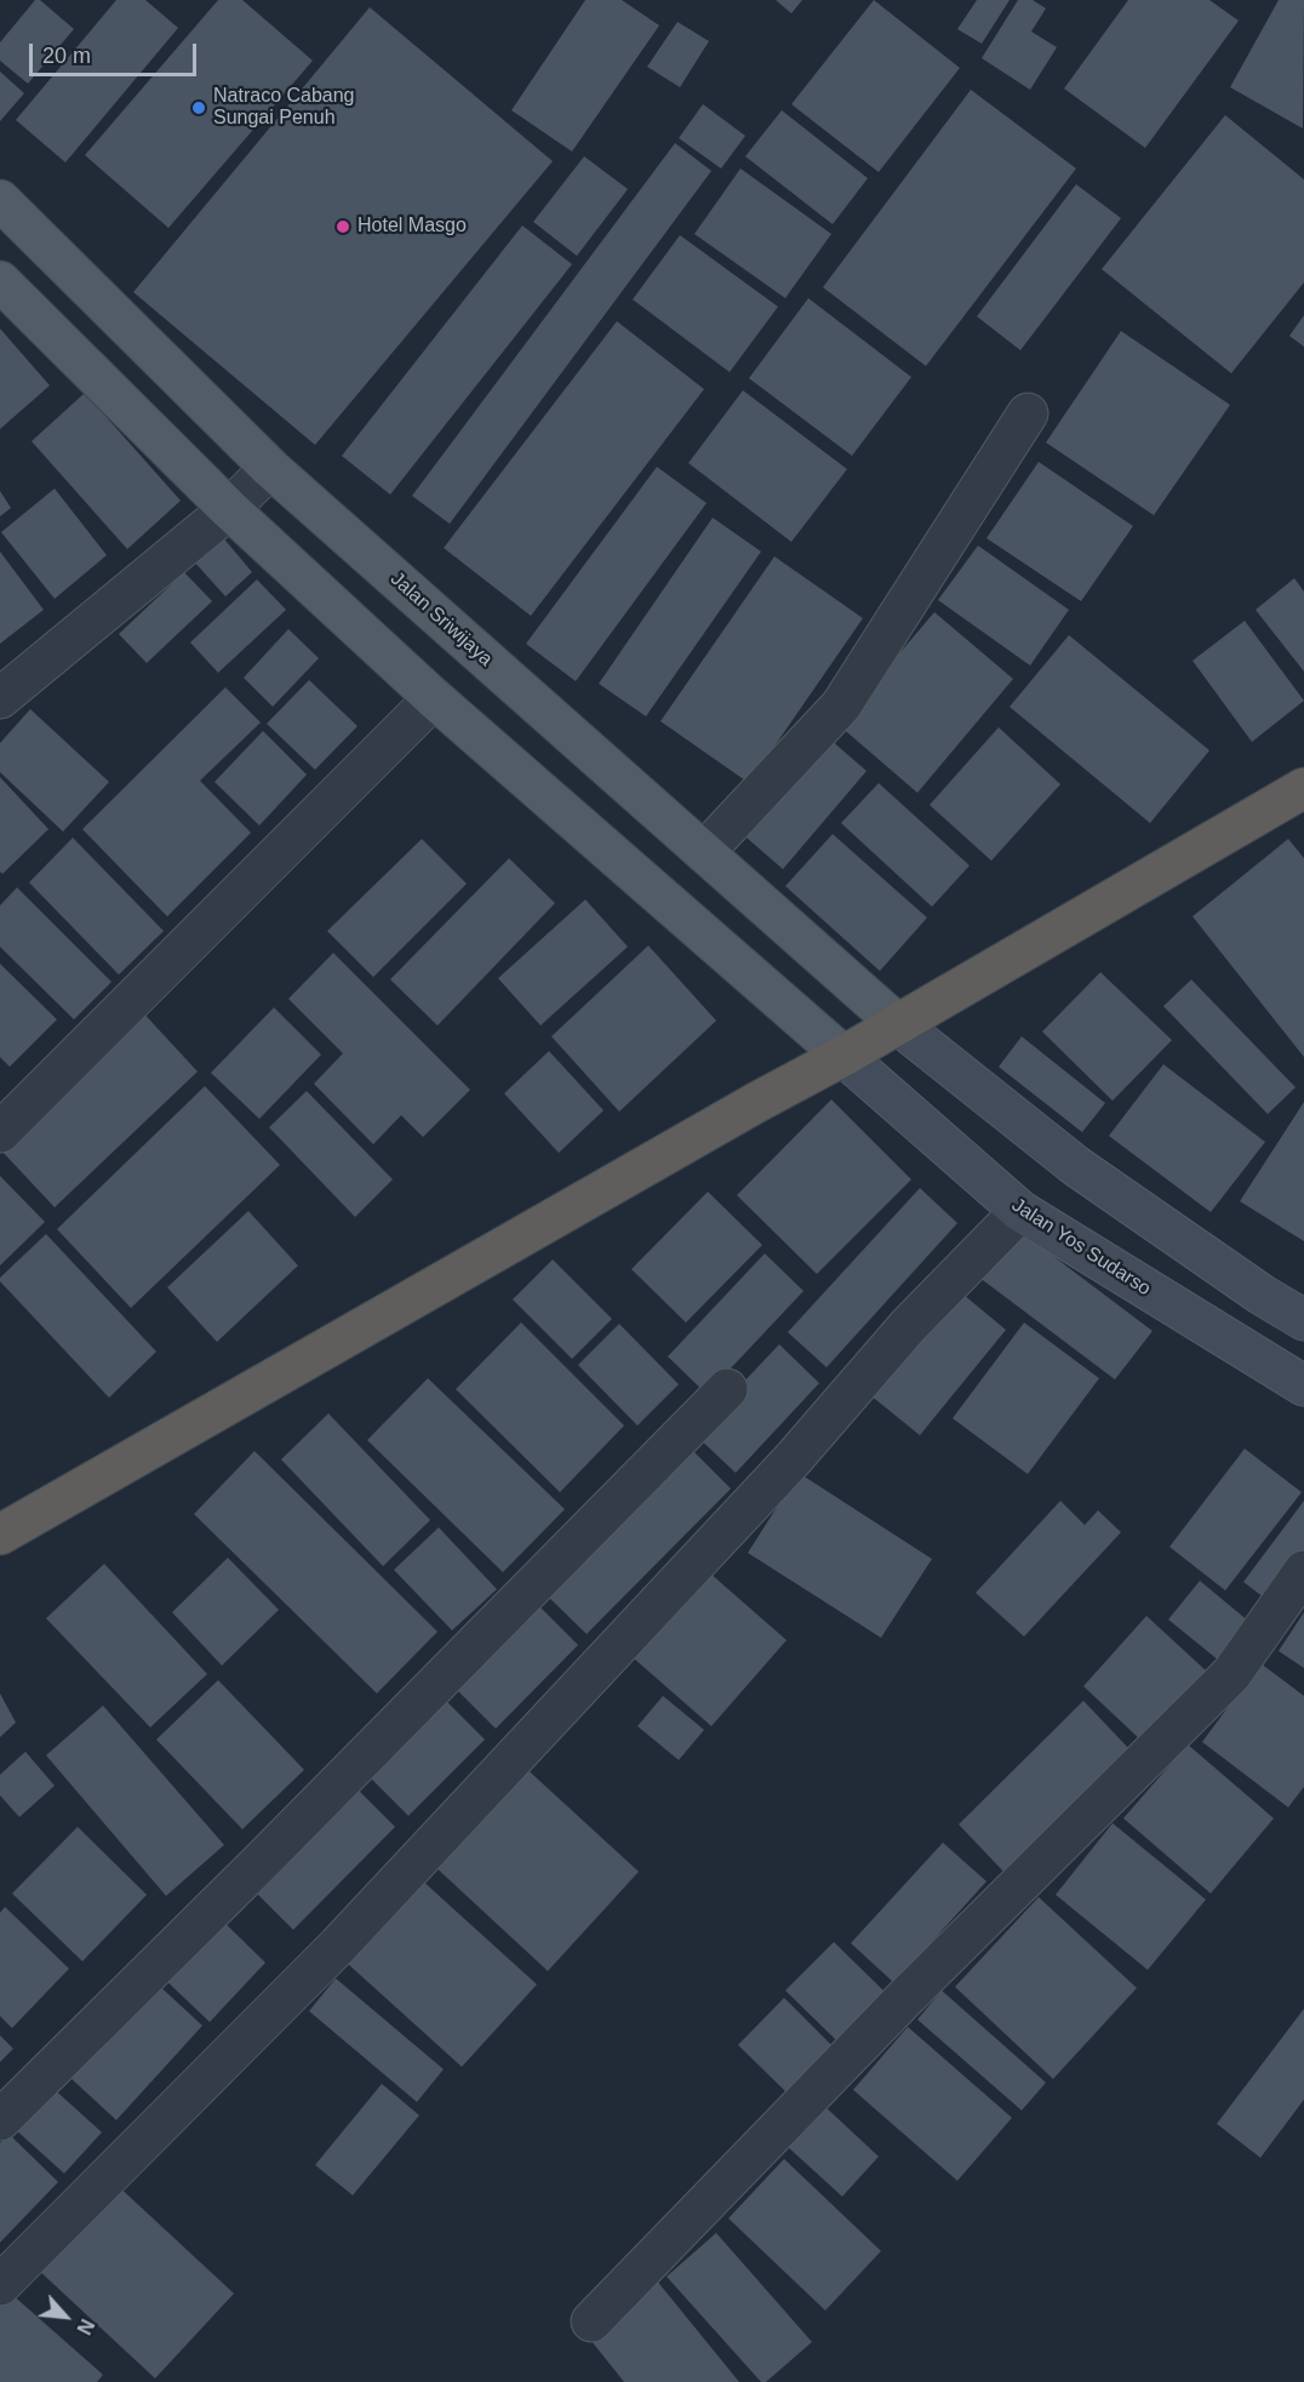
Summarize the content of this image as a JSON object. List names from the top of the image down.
{
  "streets": {
    "main road": ["Jalan Sriwijaya", "Jalan Yos Sudarso"]
  },
  "places": ["Natraco Cabang Sungai Penuh", "Hotel Masgo"],
  "scale_bar": "20 m",
  "north": "bottom right"
}
